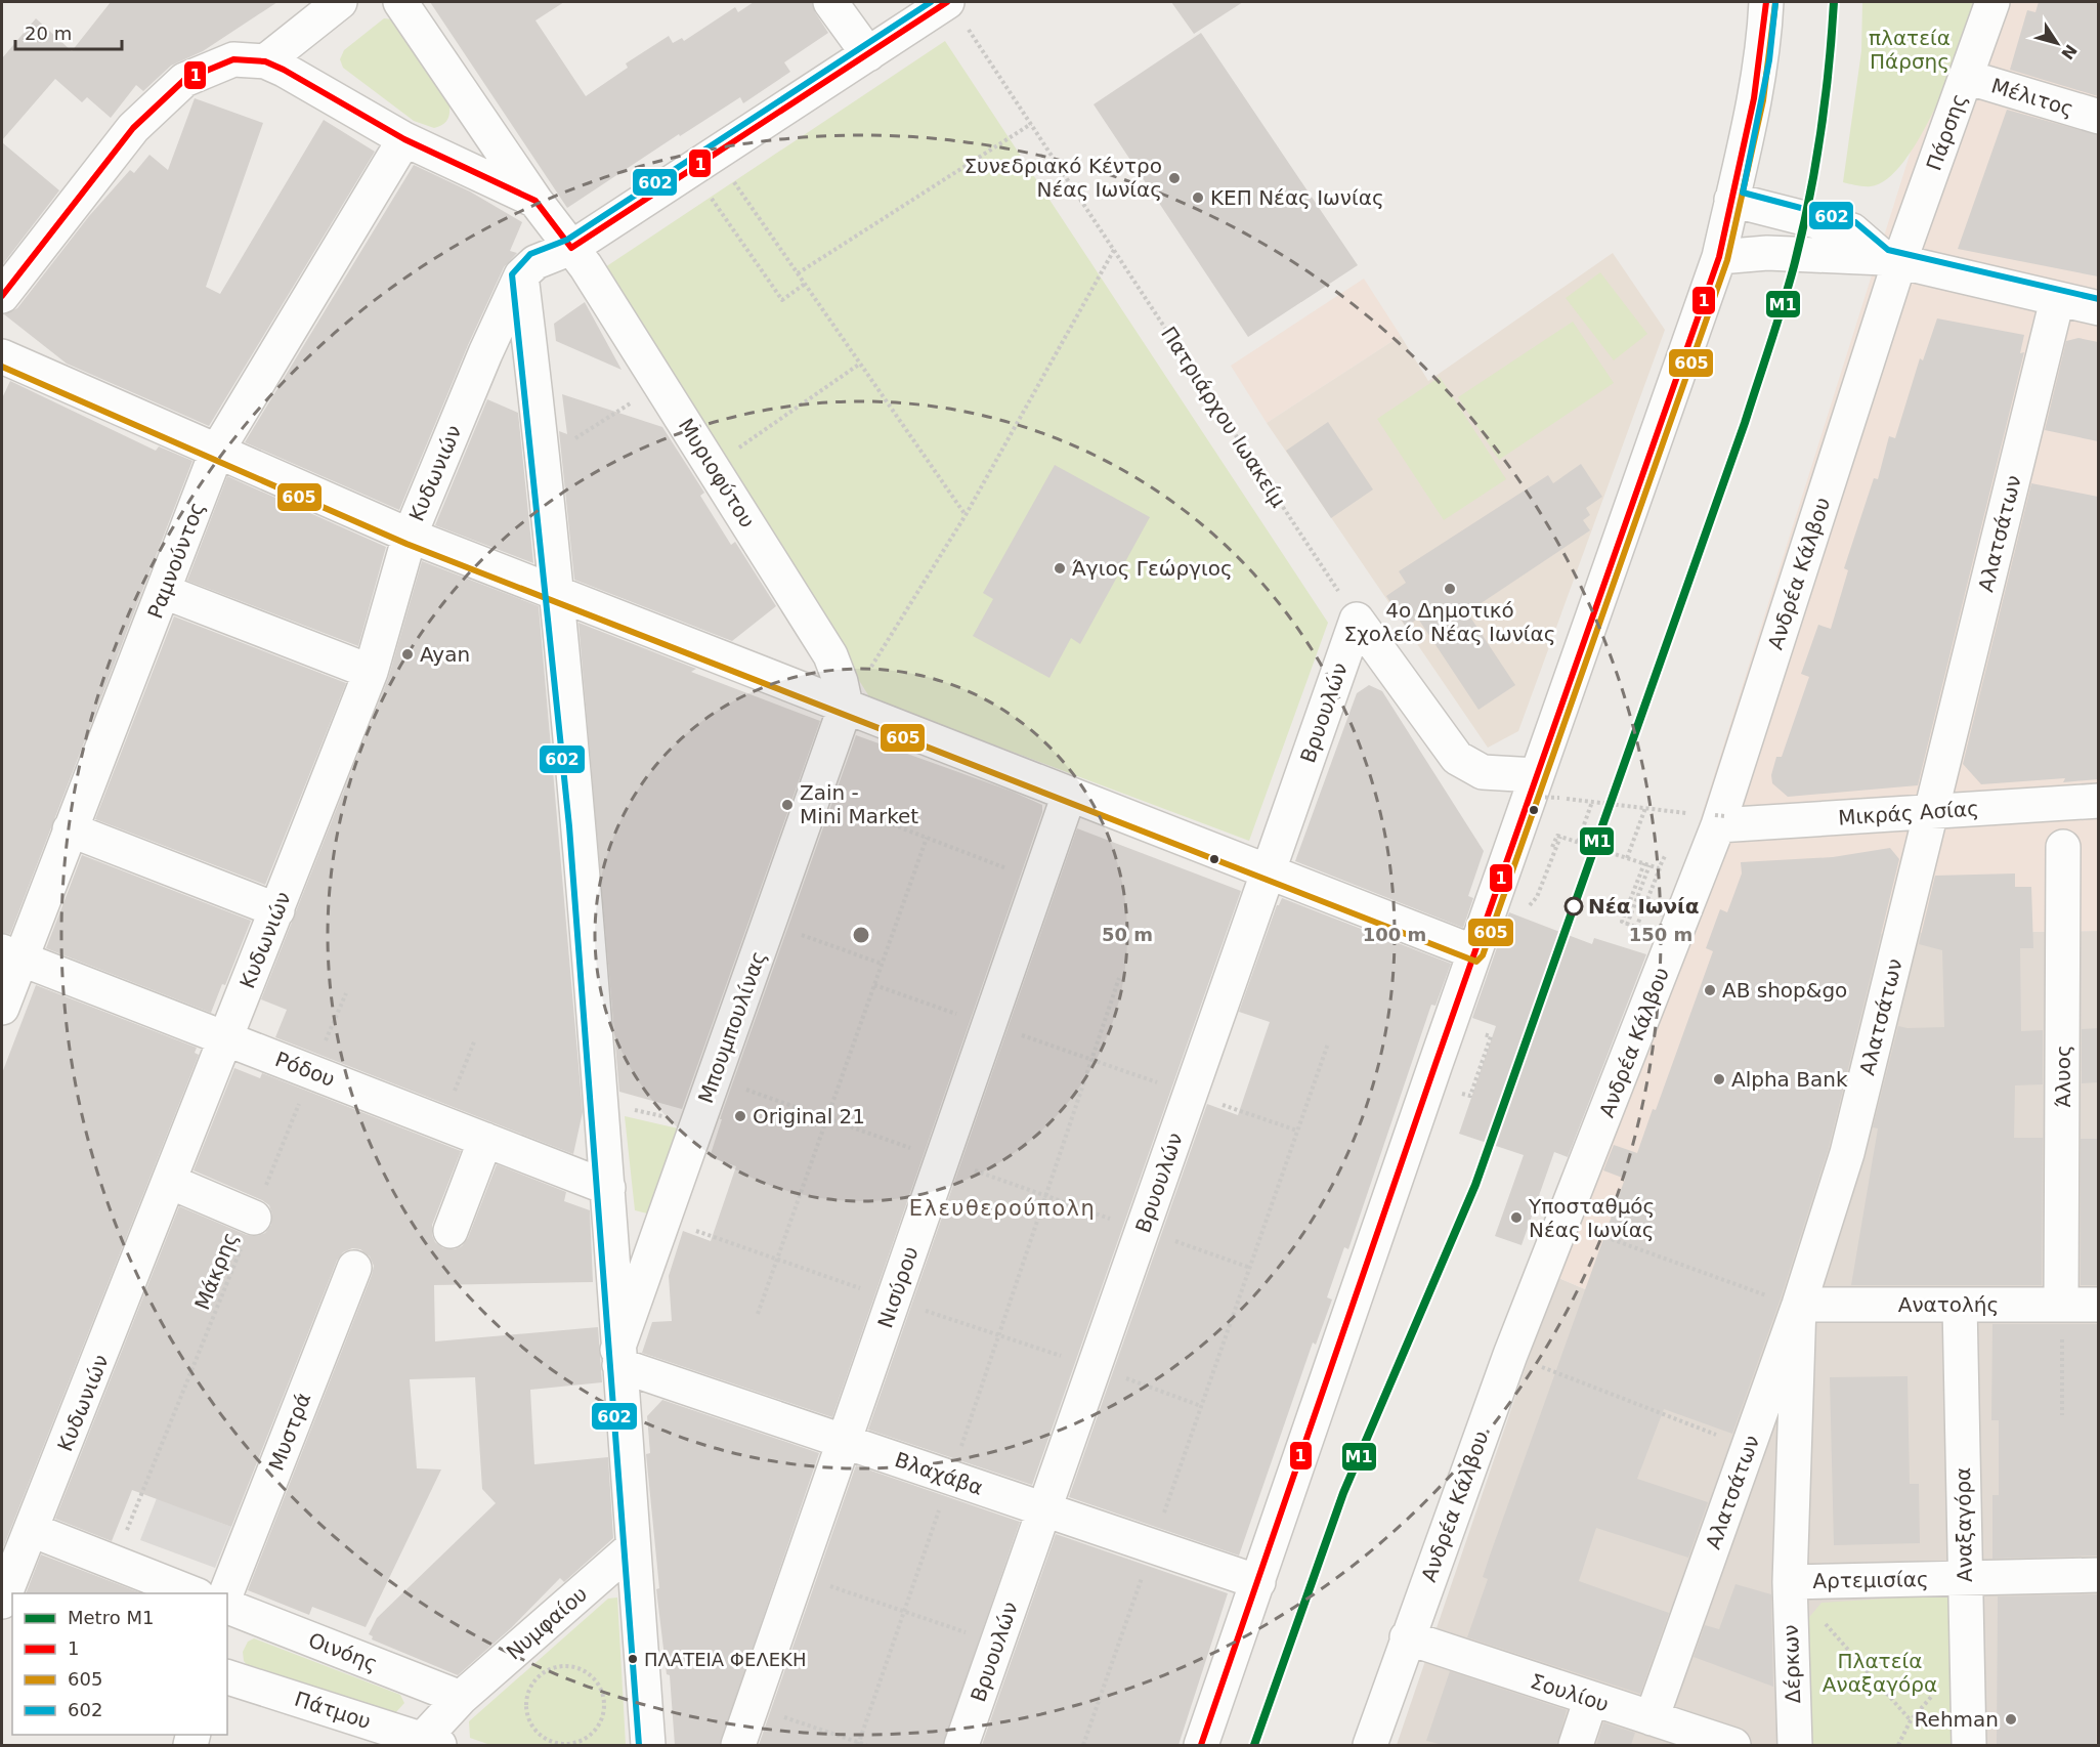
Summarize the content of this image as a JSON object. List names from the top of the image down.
{
  "streets": {
    "street": [
      "Μέλιτος",
      "Πάρσης",
      "Κυδωνιών",
      "Μυριοφύτου",
      "Αλατσάτων",
      "Ραμνούντος",
      "Ανδρέα Κάλβου",
      "Βρυουλών",
      "Μικράς Ασίας",
      "Μπουμπουλίνας",
      "Ρόδου",
      "Άλυος",
      "Νισύρου",
      "Ανατολής",
      "Μυστρά",
      "Βλαχάβα",
      "Αναξαγόρα",
      "Αρτεμισίας",
      "Νυμφαίου",
      "Οινόης",
      "Δέρκων",
      "Σουλίου",
      "Πάτμου"
    ],
    "path": ["Πατριάρχου Ιωακείμ", "Μάκρης"]
  },
  "crossings": [
    ["Μέλιτος", "Πάρσης"],
    ["Πάρσης", "Ανδρέα Κάλβου"],
    ["Πατριάρχου Ιωακείμ", "Βρυουλών"],
    ["Κυδωνιών", "Ρόδου"],
    ["Μυριοφύτου", "Μπουμπουλίνας"],
    ["Αλατσάτων", "Μικράς Ασίας"],
    ["Αλατσάτων", "Ανατολής"],
    ["Αλατσάτων", "Δέρκων"],
    ["Αλατσάτων", "Σουλίου"],
    ["Ραμνούντος", "Ρόδου"],
    ["Ανδρέα Κάλβου", "Μικράς Ασίας"],
    ["Ανδρέα Κάλβου", "Σουλίου"],
    ["Βρυουλών", "Βλαχάβα"],
    ["Μπουμπουλίνας", "Βλαχάβα"],
    ["Ρόδου", "Μάκρης"],
    ["Άλυος", "Ανατολής"],
    ["Νισύρου", "Βλαχάβα"],
    ["Ανατολής", "Αναξαγόρα"],
    ["Ανατολής", "Δέρκων"],
    ["Αναξαγόρα", "Αρτεμισίας"],
    ["Αρτεμισίας", "Δέρκων"],
    ["Νυμφαίου", "Οινόης"],
    ["Νυμφαίου", "Πάτμου"]
  ],
  "districts": ["Ελευθερούπολη"],
  "parks": ["πλατεία Πάρσης", "Πλατεία Αναξαγόρα"],
  "places": [
    "Συνεδριακό Κέντρο Νέας Ιωνίας",
    "ΚΕΠ Νέας Ιωνίας",
    "Άγιος Γεώργιος",
    "4ο Δημοτικό Σχολείο Νέας Ιωνίας",
    "Ayan",
    "Zain - Mini Market",
    "Νέα Ιωνία",
    "ΑΒ shop&go",
    "Alpha Bank",
    "Original 21",
    "Υποσταθμός Νέας Ιωνίας",
    "ΠΛΑΤΕΙΑ ΦΕΛΕΚΗ",
    "Rehman"
  ],
  "lines": [
    "metro line Μ1",
    "transit line 1",
    "transit line 602",
    "transit line 605"
  ],
  "legend": [
    "Metro Μ1",
    "1",
    "605",
    "602"
  ],
  "scale_bar": "20 m",
  "north": "bottom right",
  "rings": ["50 m", "100 m", "150 m"]
}
